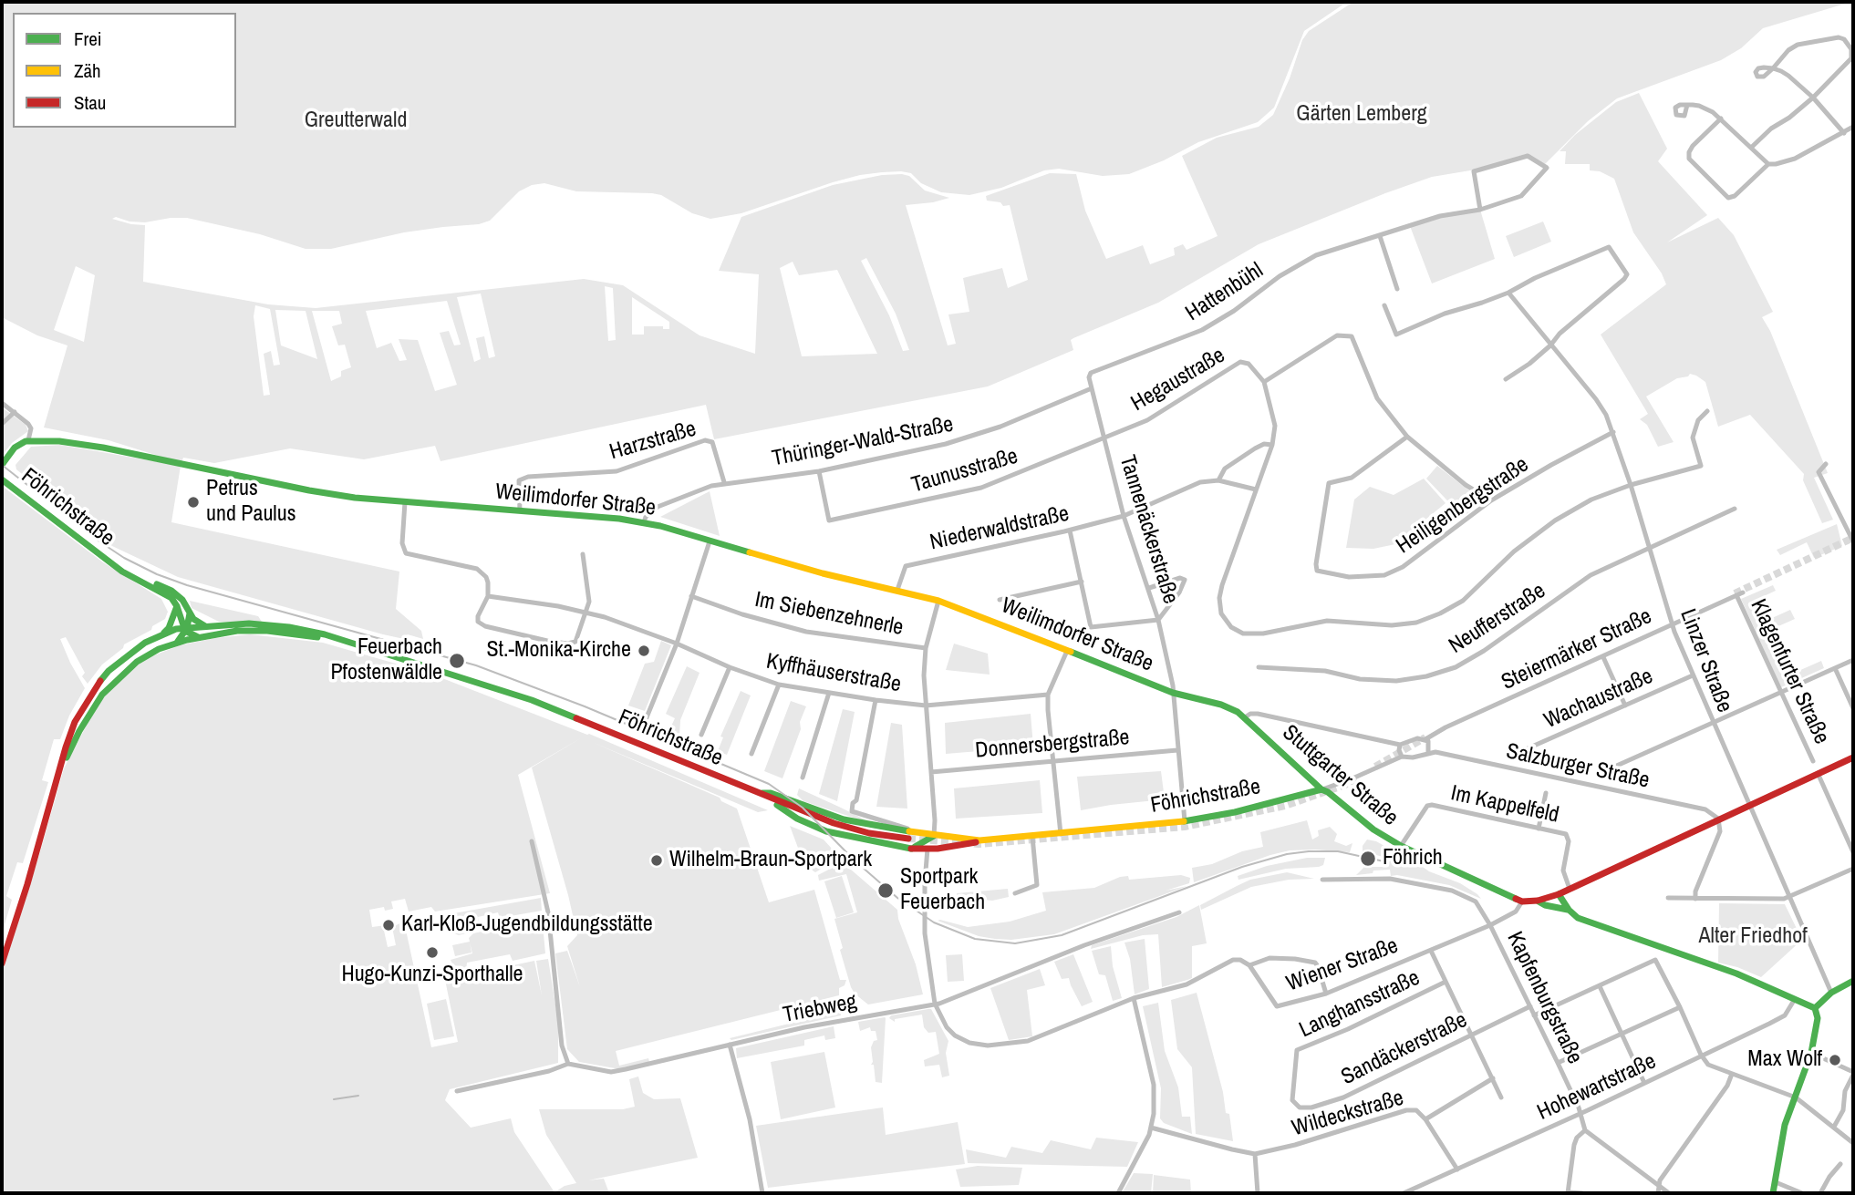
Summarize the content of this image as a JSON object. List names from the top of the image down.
{
  "streets": {
    "main road": ["Weilimdorfer Straße", "Föhrichstraße", "Stuttgarter Straße"],
    "street": [
      "Hattenbühl",
      "Hegaustraße",
      "Harzstraße",
      "Thüringer-Wald-Straße",
      "Taunusstraße",
      "Heiligenbergstraße",
      "Niederwaldstraße",
      "Tannenäckerstraße",
      "Im Siebenzehnerle",
      "Neufferstraße",
      "Steiermärker Straße",
      "Linzer Straße",
      "Klagenfurter Straße",
      "Kyffhäuserstraße",
      "Wachaustraße",
      "Donnersbergstraße",
      "Salzburger Straße",
      "Im Kappelfeld",
      "Wiener Straße",
      "Kapfenburgstraße",
      "Langhansstraße",
      "Triebweg",
      "Sandäckerstraße",
      "Hohewartstraße",
      "Wildeckstraße"
    ]
  },
  "crossings": [
    ["Hattenbühl", "Tannenäckerstraße"],
    ["Hegaustraße", "Taunusstraße"],
    ["Hegaustraße", "Tannenäckerstraße"],
    ["Harzstraße", "Thüringer-Wald-Straße"],
    ["Harzstraße", "Weilimdorfer Straße"],
    ["Thüringer-Wald-Straße", "Taunusstraße"],
    ["Thüringer-Wald-Straße", "Weilimdorfer Straße"],
    ["Thüringer-Wald-Straße", "Tannenäckerstraße"],
    ["Taunusstraße", "Tannenäckerstraße"],
    ["Weilimdorfer Straße", "Niederwaldstraße"],
    ["Weilimdorfer Straße", "Tannenäckerstraße"],
    ["Weilimdorfer Straße", "Stuttgarter Straße"],
    ["Heiligenbergstraße", "Linzer Straße"],
    ["Föhrichstraße", "Tannenäckerstraße"],
    ["Föhrichstraße", "Salzburger Straße"],
    ["Föhrichstraße", "Stuttgarter Straße"],
    ["Niederwaldstraße", "Tannenäckerstraße"],
    ["Tannenäckerstraße", "Donnersbergstraße"],
    ["Neufferstraße", "Linzer Straße"],
    ["Steiermärker Straße", "Linzer Straße"],
    ["Steiermärker Straße", "Klagenfurter Straße"],
    ["Linzer Straße", "Wachaustraße"],
    ["Stuttgarter Straße", "Im Kappelfeld"],
    ["Stuttgarter Straße", "Wiener Straße"],
    ["Wiener Straße", "Kapfenburgstraße"],
    ["Kapfenburgstraße", "Sandäckerstraße"],
    ["Kapfenburgstraße", "Hohewartstraße"],
    ["Langhansstraße", "Sandäckerstraße"],
    ["Hohewartstraße", "Wildeckstraße"]
  ],
  "parks": ["Gärten Lemberg", "Greutterwald", "Alter Friedhof"],
  "places": [
    "Petrus und Paulus",
    "St.-Monika-Kirche",
    "Feuerbach Pfostenwäldle",
    "Föhrich",
    "Wilhelm-Braun-Sportpark",
    "Sportpark Feuerbach",
    "Karl-Kloß-Jugendbildungsstätte",
    "Hugo-Kunzi-Sporthalle",
    "Max Wolf"
  ],
  "legend": ["Frei", "Zäh", "Stau"]
}
